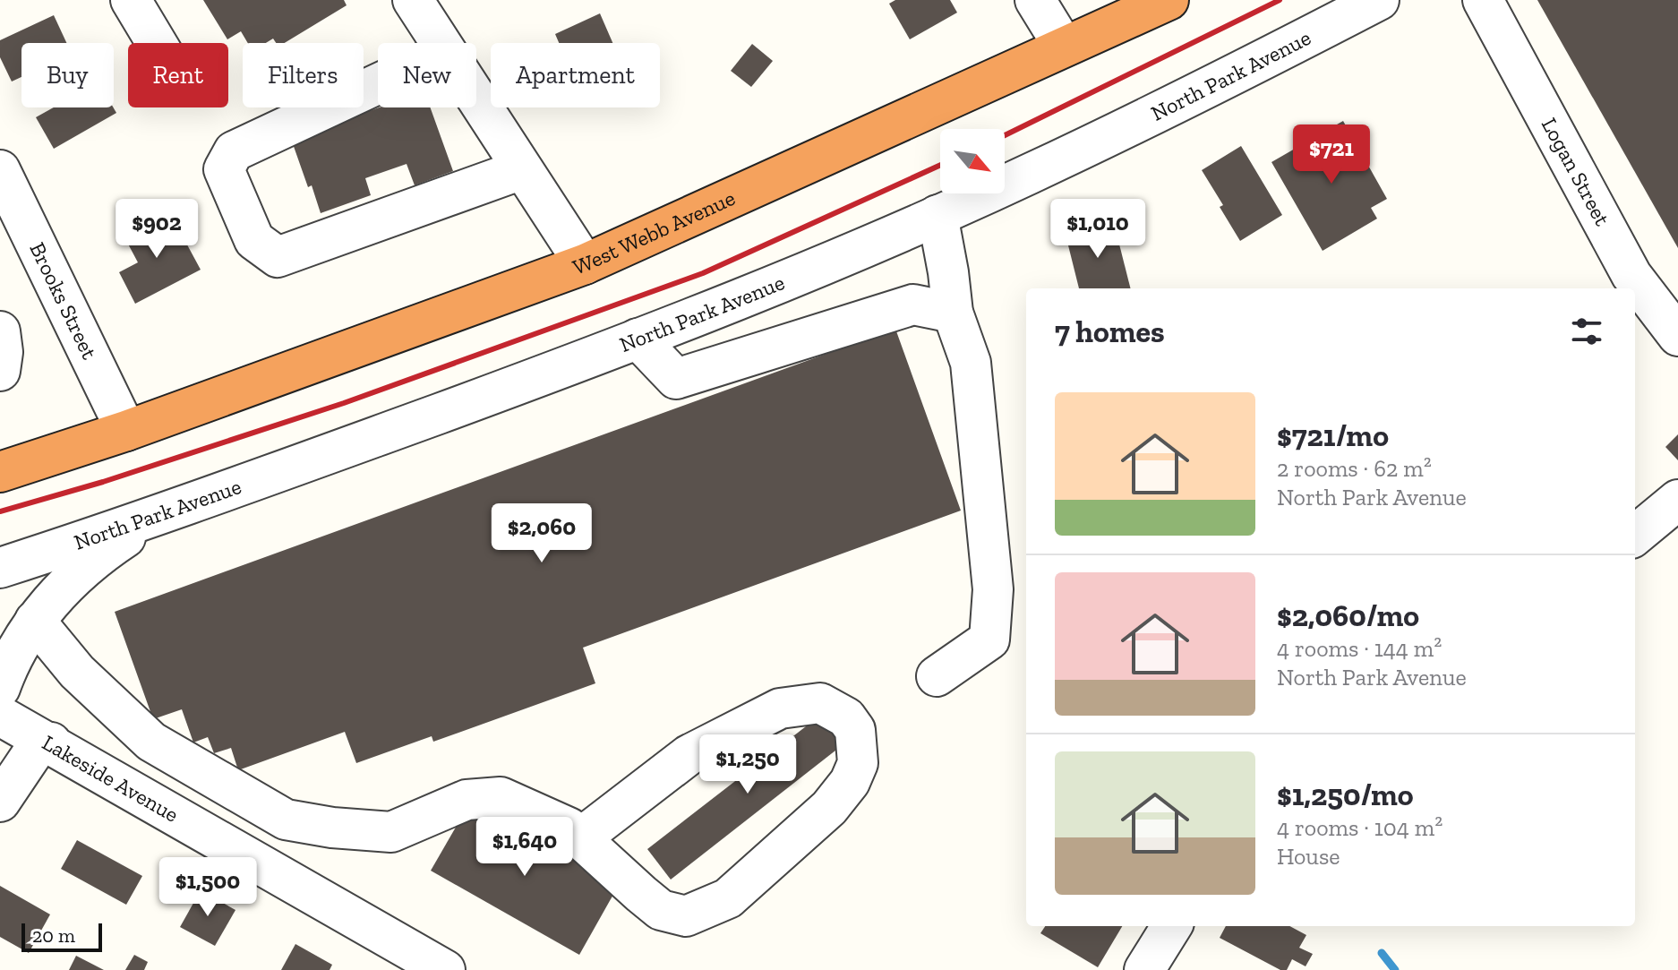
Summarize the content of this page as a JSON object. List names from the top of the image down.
{
  "streets": {
    "highway": ["West Webb Avenue"],
    "street": [
      "North Park Avenue",
      "Logan Street",
      "Brooks Street",
      "Lakeside Avenue"
    ]
  },
  "crossings": [
    ["West Webb Avenue", "Brooks Street"]
  ],
  "scale_bar": "20 m",
  "north": "bottom right",
  "page": {
    "chip": [
      "Buy",
      "Rent",
      "Filters",
      "New",
      "Apartment"
    ],
    "price": [
      "$721",
      "$902",
      "$1,010",
      "$2,060",
      "$1,250",
      "$1,640",
      "$1,500"
    ],
    "heading": "7 homes",
    "list": [
      {
        "name": "$721/mo",
        "note": "2 rooms · 62 m² · North Park Avenue"
      },
      {
        "name": "$2,060/mo",
        "note": "4 rooms · 144 m² · North Park Avenue"
      },
      {
        "name": "$1,250/mo",
        "note": "4 rooms · 104 m² · House"
      }
    ],
    "scale": "20 m"
  }
}
